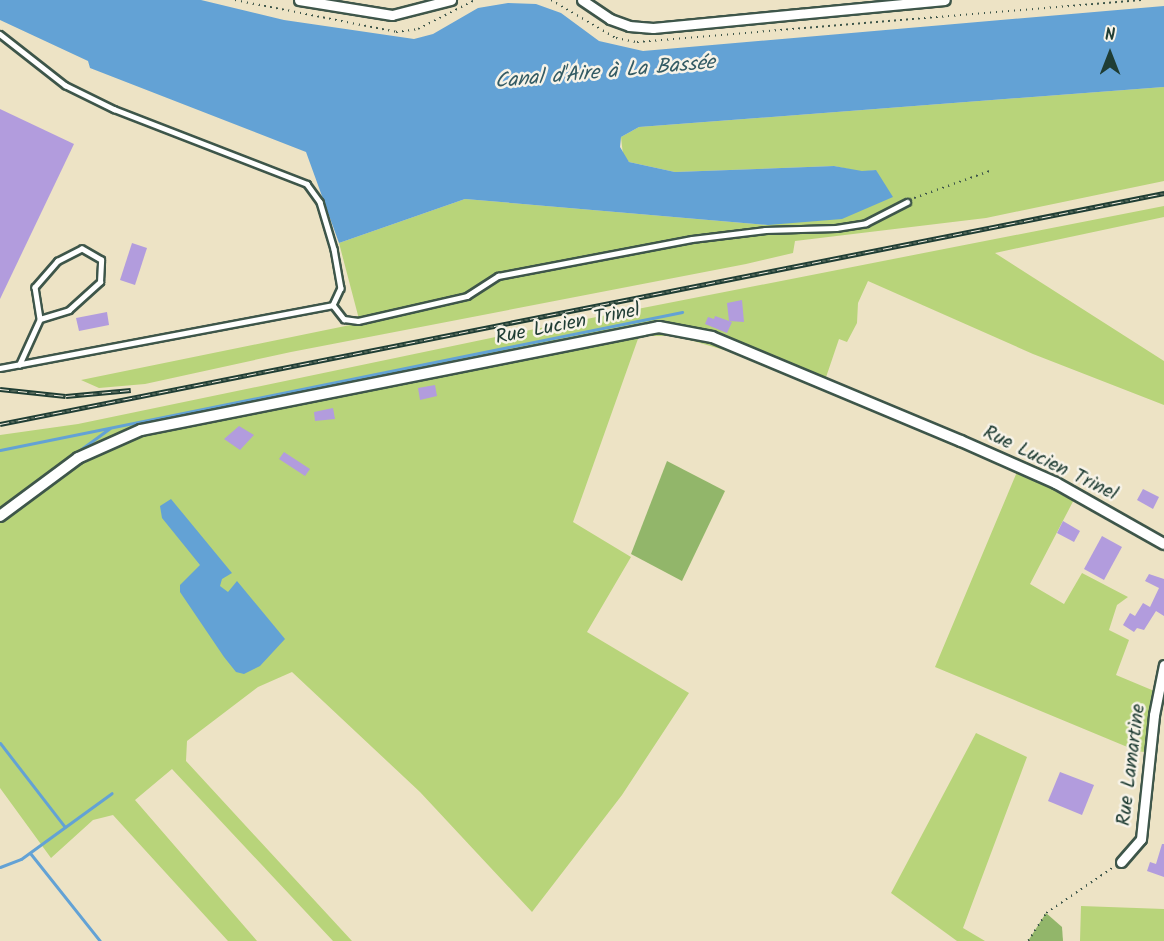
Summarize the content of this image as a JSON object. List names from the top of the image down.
{
  "streets": {
    "street": ["Rue Lucien Trinel", "Rue Lamartine"]
  },
  "water": ["Canal d'Aire à La Bassée"],
  "north": "top"
}
